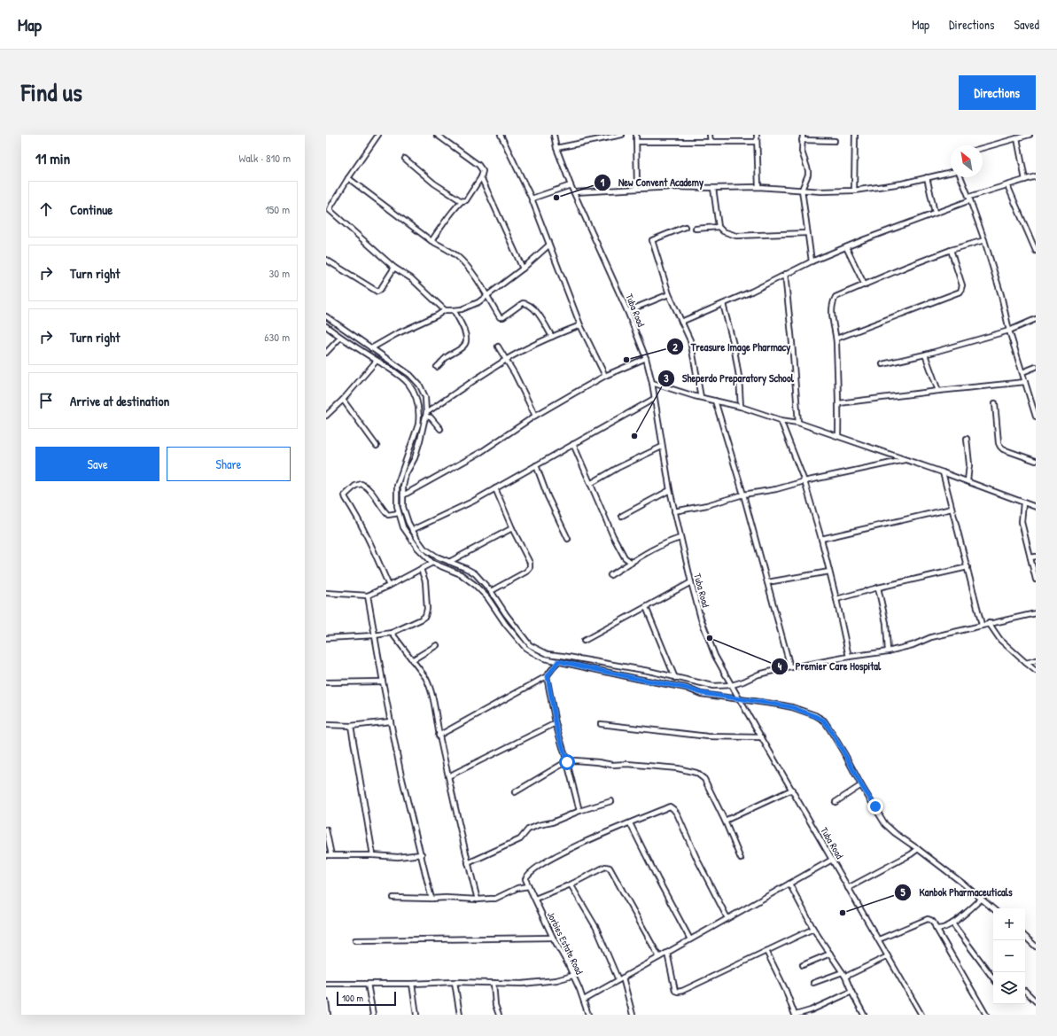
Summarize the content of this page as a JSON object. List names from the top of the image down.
{
  "streets": {
    "street": ["Tuba Road", "Jorbies Estate Road"]
  },
  "places": [
    "New Convent Academy",
    "Treasure Image Pharmacy",
    "Sheperdo Preparatory School",
    "Premier Care Hospital",
    "Kanbok Pharmaceuticals"
  ],
  "scale_bar": "100 m",
  "north": "top left",
  "page": {
    "header": "Map",
    "nav": ["Map", "Directions", "Saved"],
    "title": "Find us",
    "buttons": [
      "Directions",
      ["Save", "Share"]
    ],
    "heading": ["11 min", "Walk · 810 m"],
    "list": [
      ["Continue", "150 m"],
      ["Turn right", "30 m"],
      ["Turn right", "630 m"],
      "Arrive at destination"
    ],
    "map_buttons": ["+", "−"],
    "scale": "100 m"
  }
}
